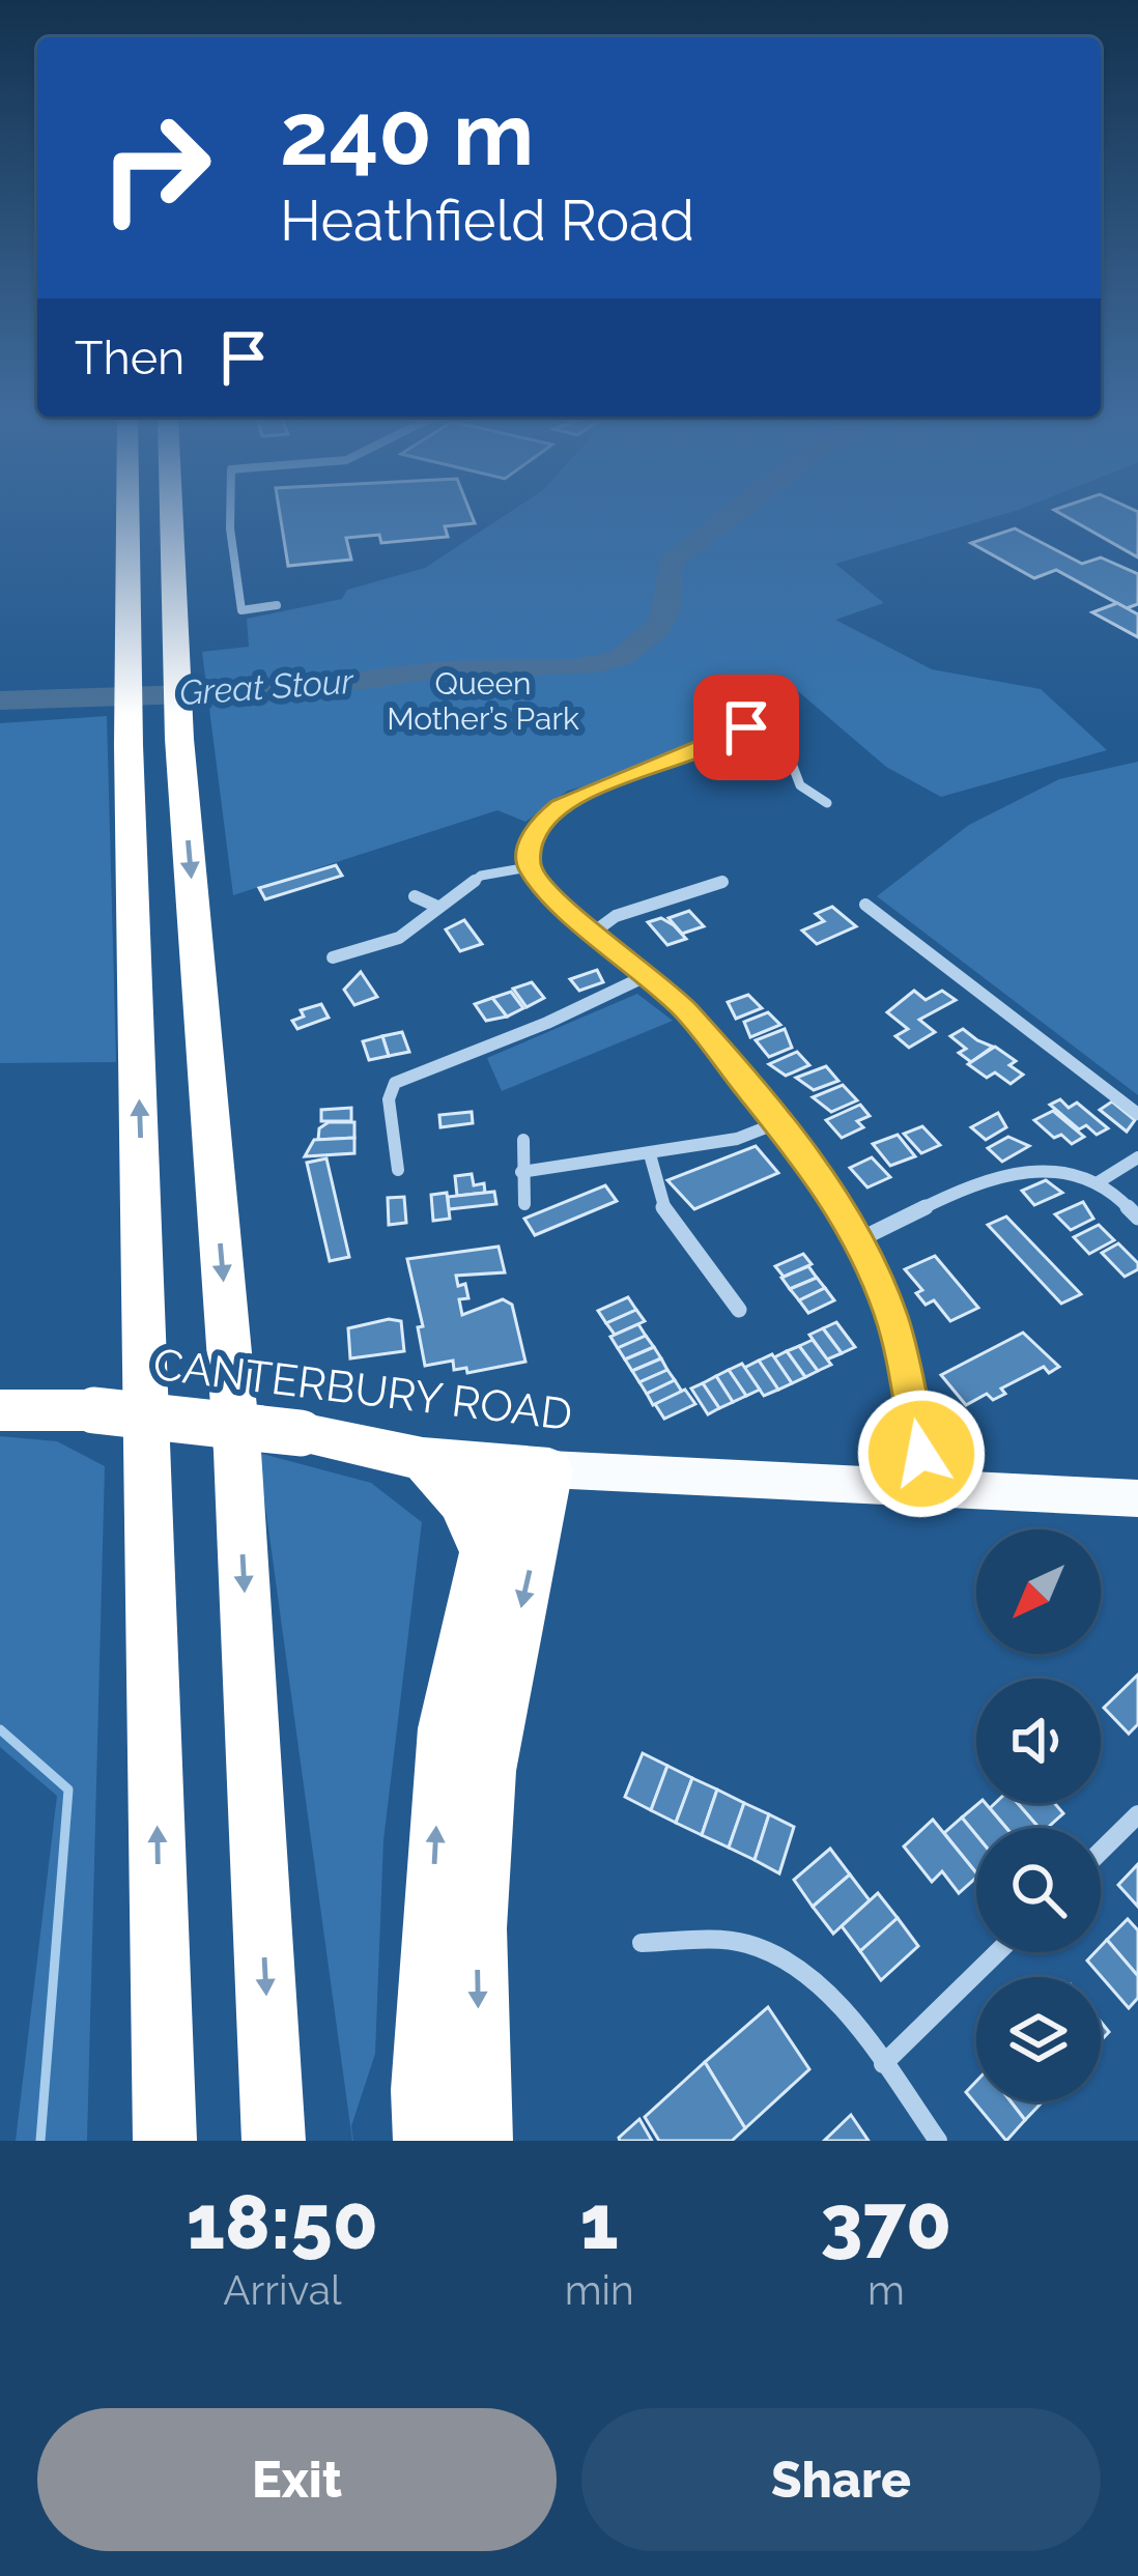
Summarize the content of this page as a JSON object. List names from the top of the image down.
{
  "streets": {
    "highway": ["CANTERBURY ROAD"]
  },
  "water": ["Great Stour"],
  "parks": ["Queen Mother’s Park"],
  "north": "bottom left",
  "page": {
    "turn": ["240 m", "Heathfield Road"],
    "then": "Then",
    "eta": [
      "18:50",
      "Arrival",
      "1",
      "min",
      "370",
      "m"
    ],
    "buttons": ["Exit", "Share"]
  }
}
